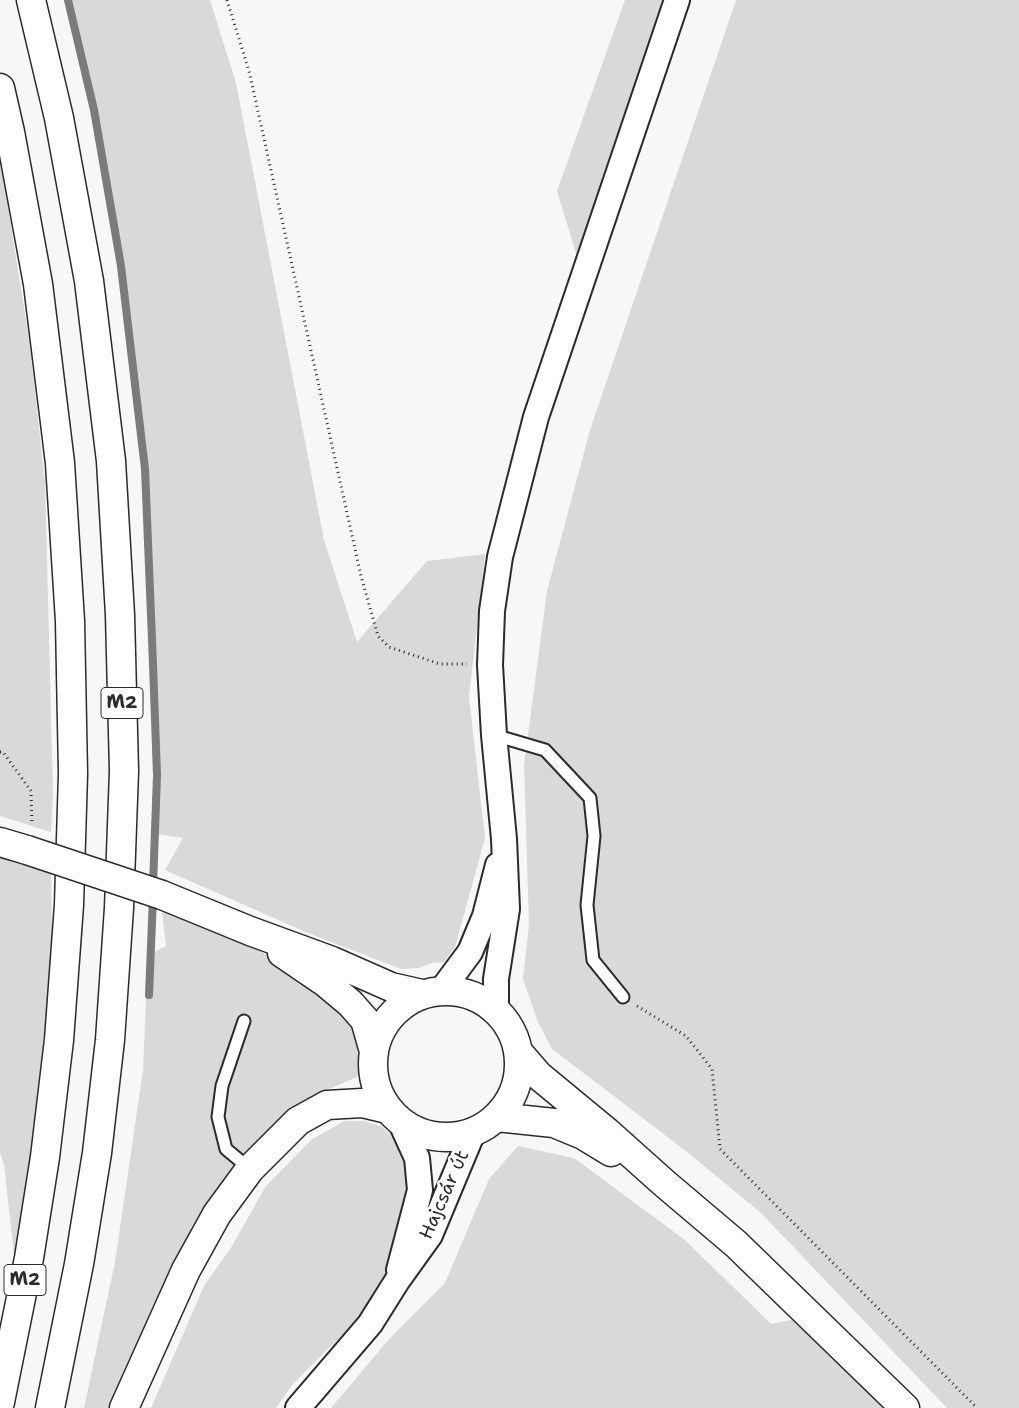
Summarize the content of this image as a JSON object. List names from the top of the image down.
{
  "streets": {
    "main road": ["M2"],
    "street": ["Hajcsár út"]
  }
}
